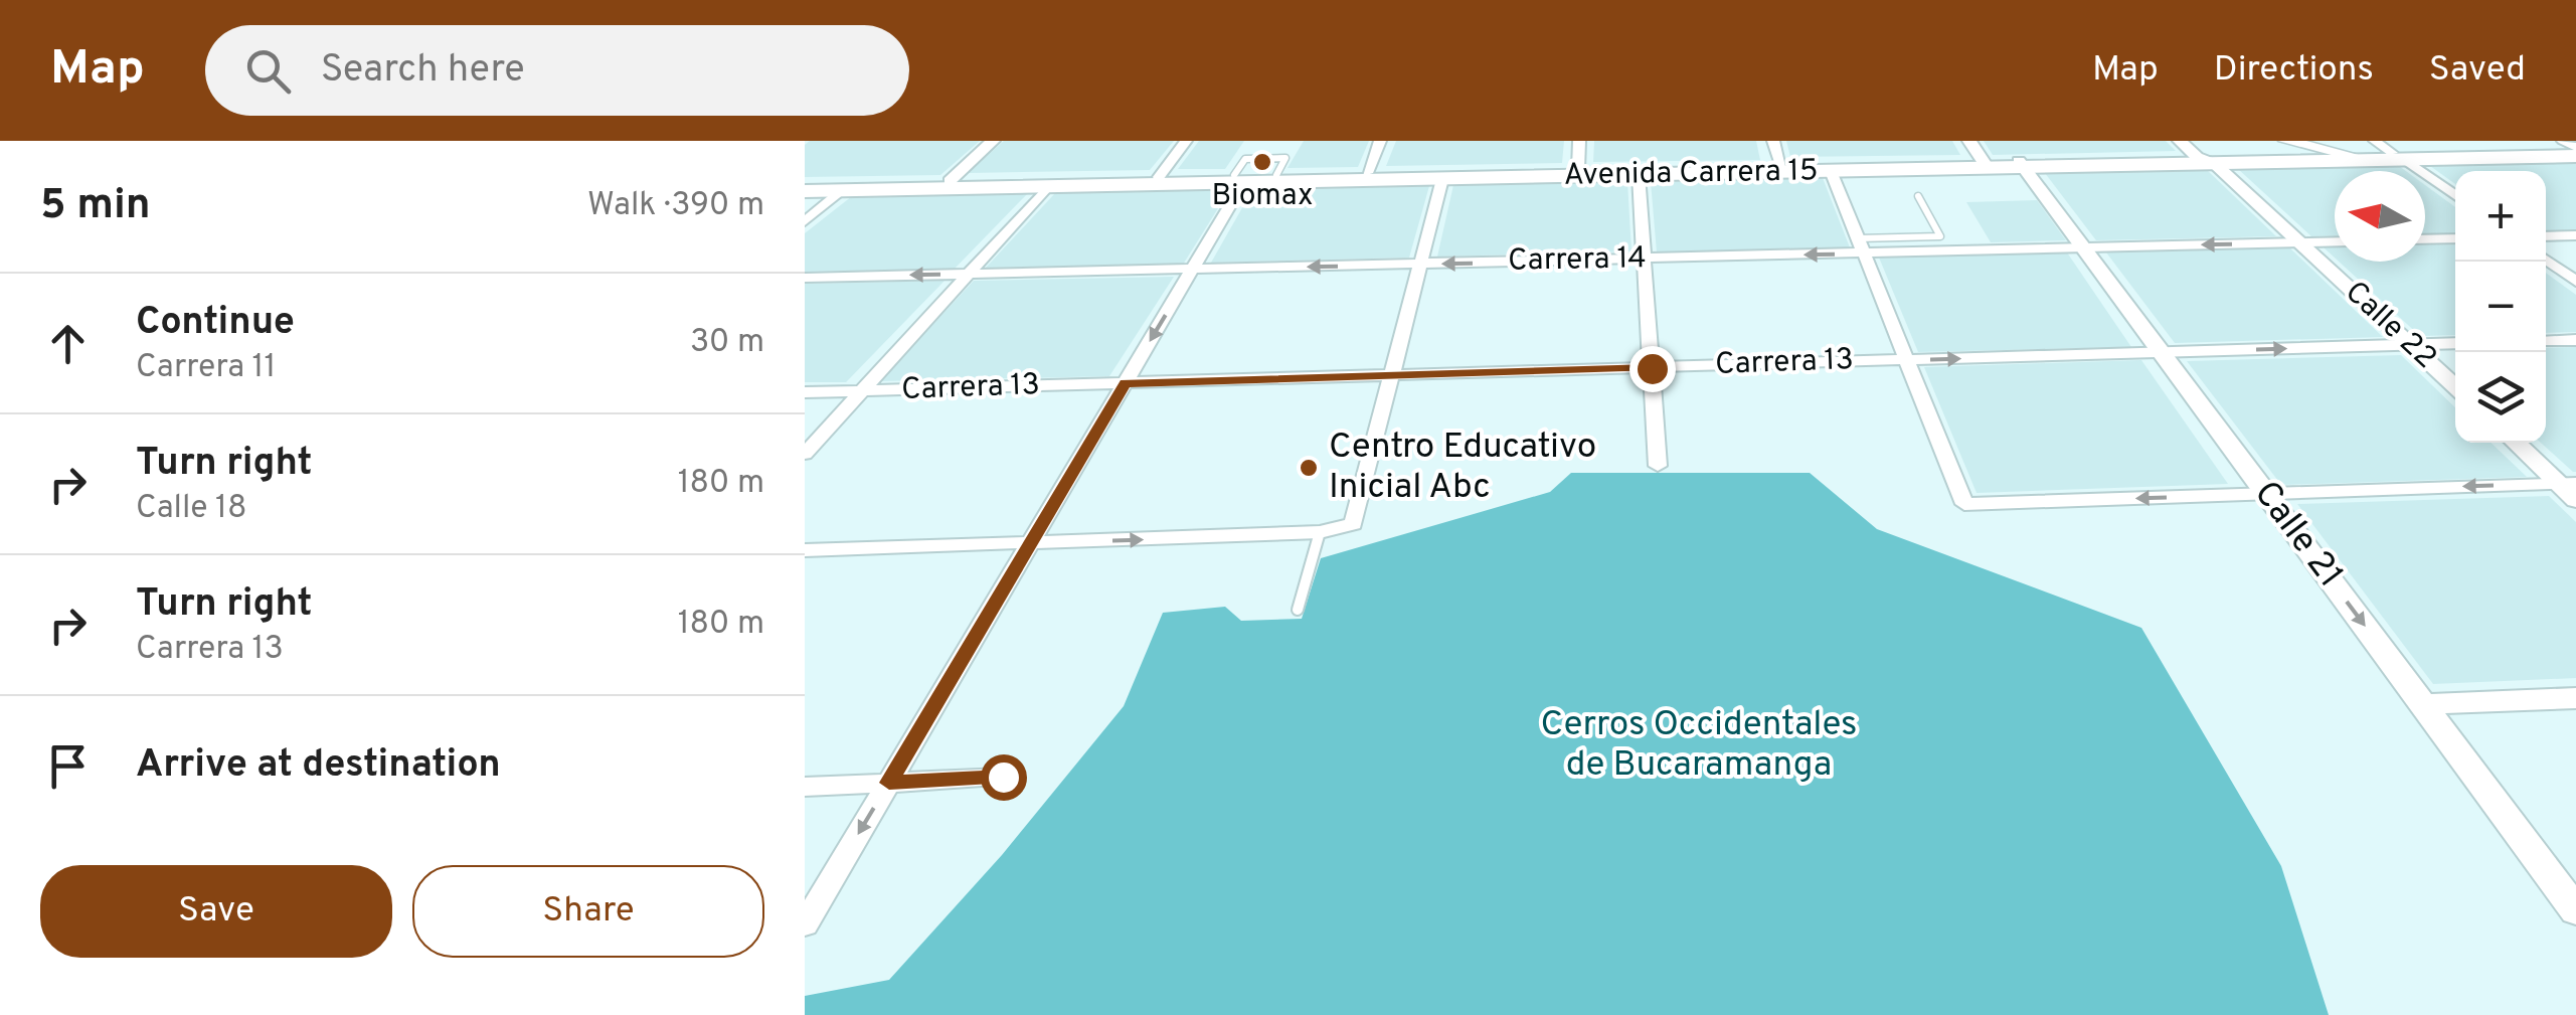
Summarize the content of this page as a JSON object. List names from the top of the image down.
{
  "streets": {
    "main road": ["Avenida Carrera 15"],
    "street": [
      "Carrera 14",
      "Calle 22",
      "Carrera 13",
      "Calle 21"
    ]
  },
  "crossings": [
    ["Avenida Carrera 15", "Calle 22"],
    ["Avenida Carrera 15", "Calle 21"],
    ["Carrera 14", "Calle 22"],
    ["Carrera 14", "Calle 21"],
    ["Calle 22", "Carrera 13"],
    ["Carrera 13", "Calle 21"]
  ],
  "one_way": ["Carrera 14"],
  "parks": ["Cerros Occidentales de Bucaramanga"],
  "places": ["Biomax", "Centro Educativo Inicial Abc"],
  "north": "left",
  "page": {
    "header": "Map",
    "search": "Search here",
    "nav": ["Map", "Directions", "Saved"],
    "heading": ["5 min", "Walk · 390 m"],
    "map_buttons": ["+", "−"],
    "list": [
      ["Continue", "Carrera 11", "30 m"],
      ["Turn right", "Calle 18", "180 m"],
      ["Turn right", "Carrera 13", "180 m"],
      "Arrive at destination"
    ],
    "buttons": ["Save", "Share"]
  }
}
